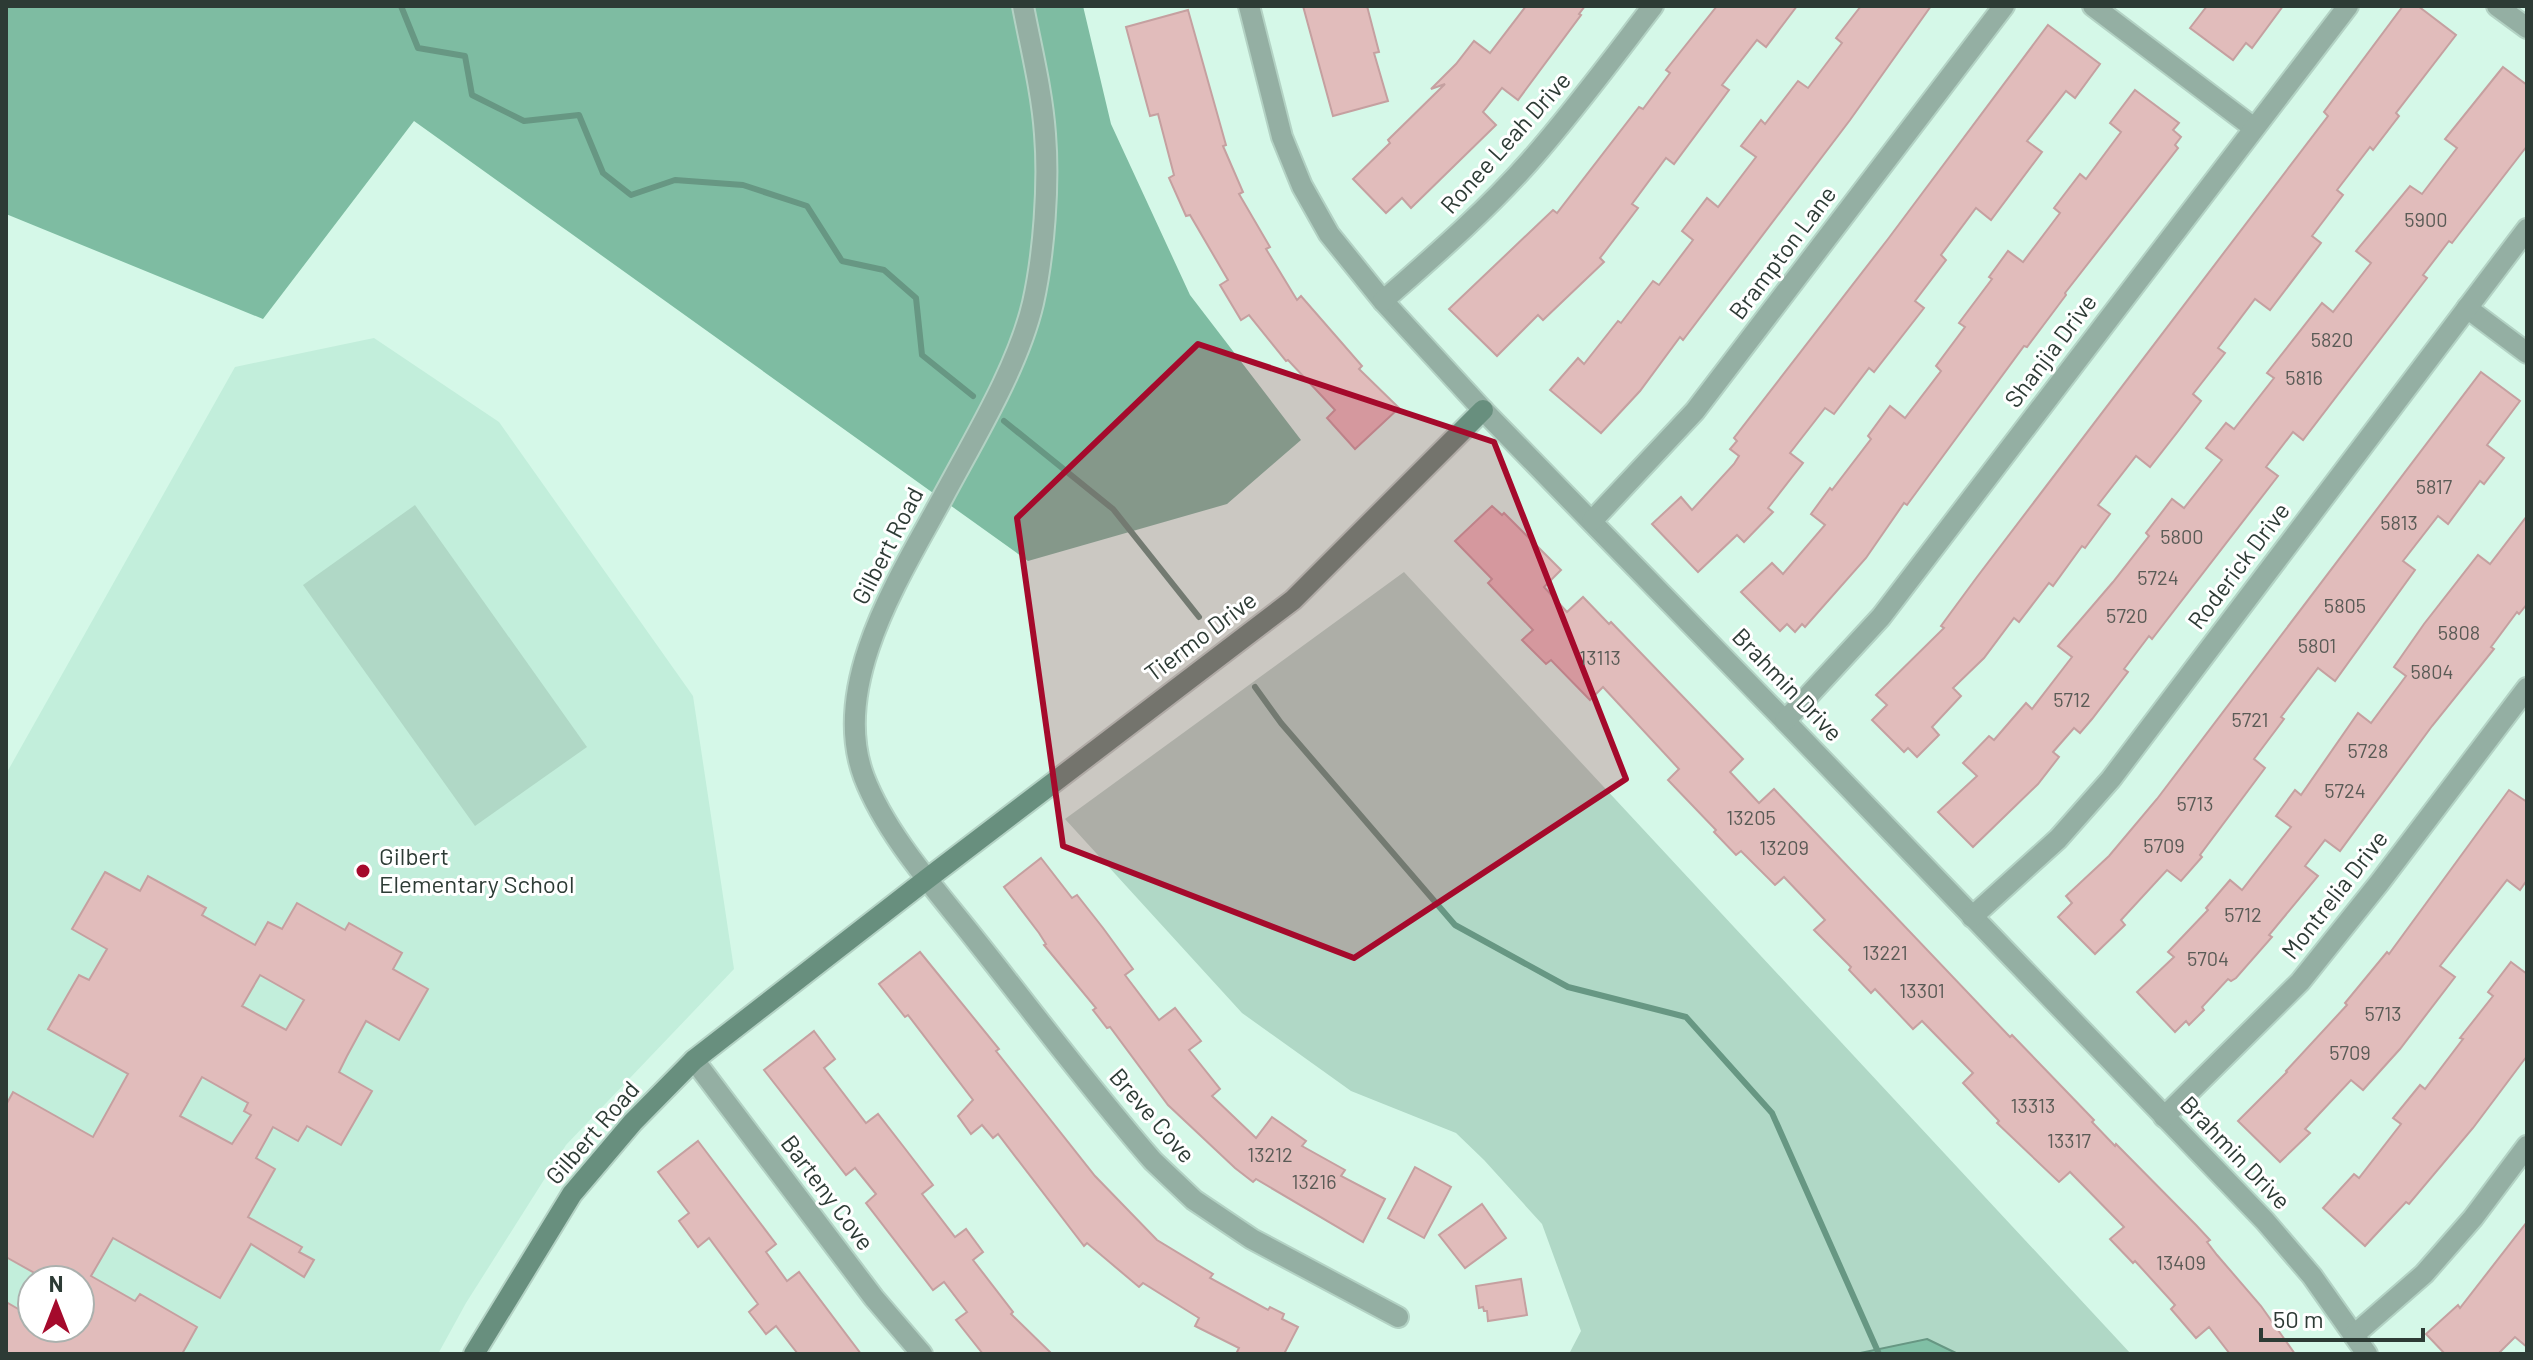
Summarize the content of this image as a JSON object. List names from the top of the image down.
{
  "streets": {
    "street": [
      "Ronee Leah Drive",
      "Brampton Lane",
      "Shanjia Drive",
      "Gilbert Road",
      "Roderick Drive",
      "Tiermo Drive",
      "Brahmin Drive",
      "Montrelia Drive",
      "Breve Cove",
      "Barteny Cove"
    ]
  },
  "crossings": [
    ["Ronee Leah Drive", "Brahmin Drive"],
    ["Brampton Lane", "Brahmin Drive"],
    ["Shanjia Drive", "Brahmin Drive"],
    ["Gilbert Road", "Tiermo Drive"],
    ["Gilbert Road", "Breve Cove"],
    ["Gilbert Road", "Barteny Cove"],
    ["Roderick Drive", "Brahmin Drive"],
    ["Tiermo Drive", "Brahmin Drive"],
    ["Tiermo Drive", "Breve Cove"],
    ["Brahmin Drive", "Montrelia Drive"]
  ],
  "places": ["Gilbert Elementary School"],
  "house_numbers": [
    "5900",
    "5820",
    "5816",
    "5817",
    "5813",
    "5800",
    "5724",
    "5805",
    "5720",
    "5808",
    "5801",
    "13113",
    "5804",
    "5712",
    "5721",
    "5728",
    "5724",
    "5713",
    "13205",
    "5709",
    "13209",
    "5712",
    "13221",
    "5704",
    "13301",
    "5713",
    "5709",
    "13313",
    "13317",
    "13212",
    "13216",
    "13409"
  ],
  "scale_bar": "50 m",
  "north": "top"
}
